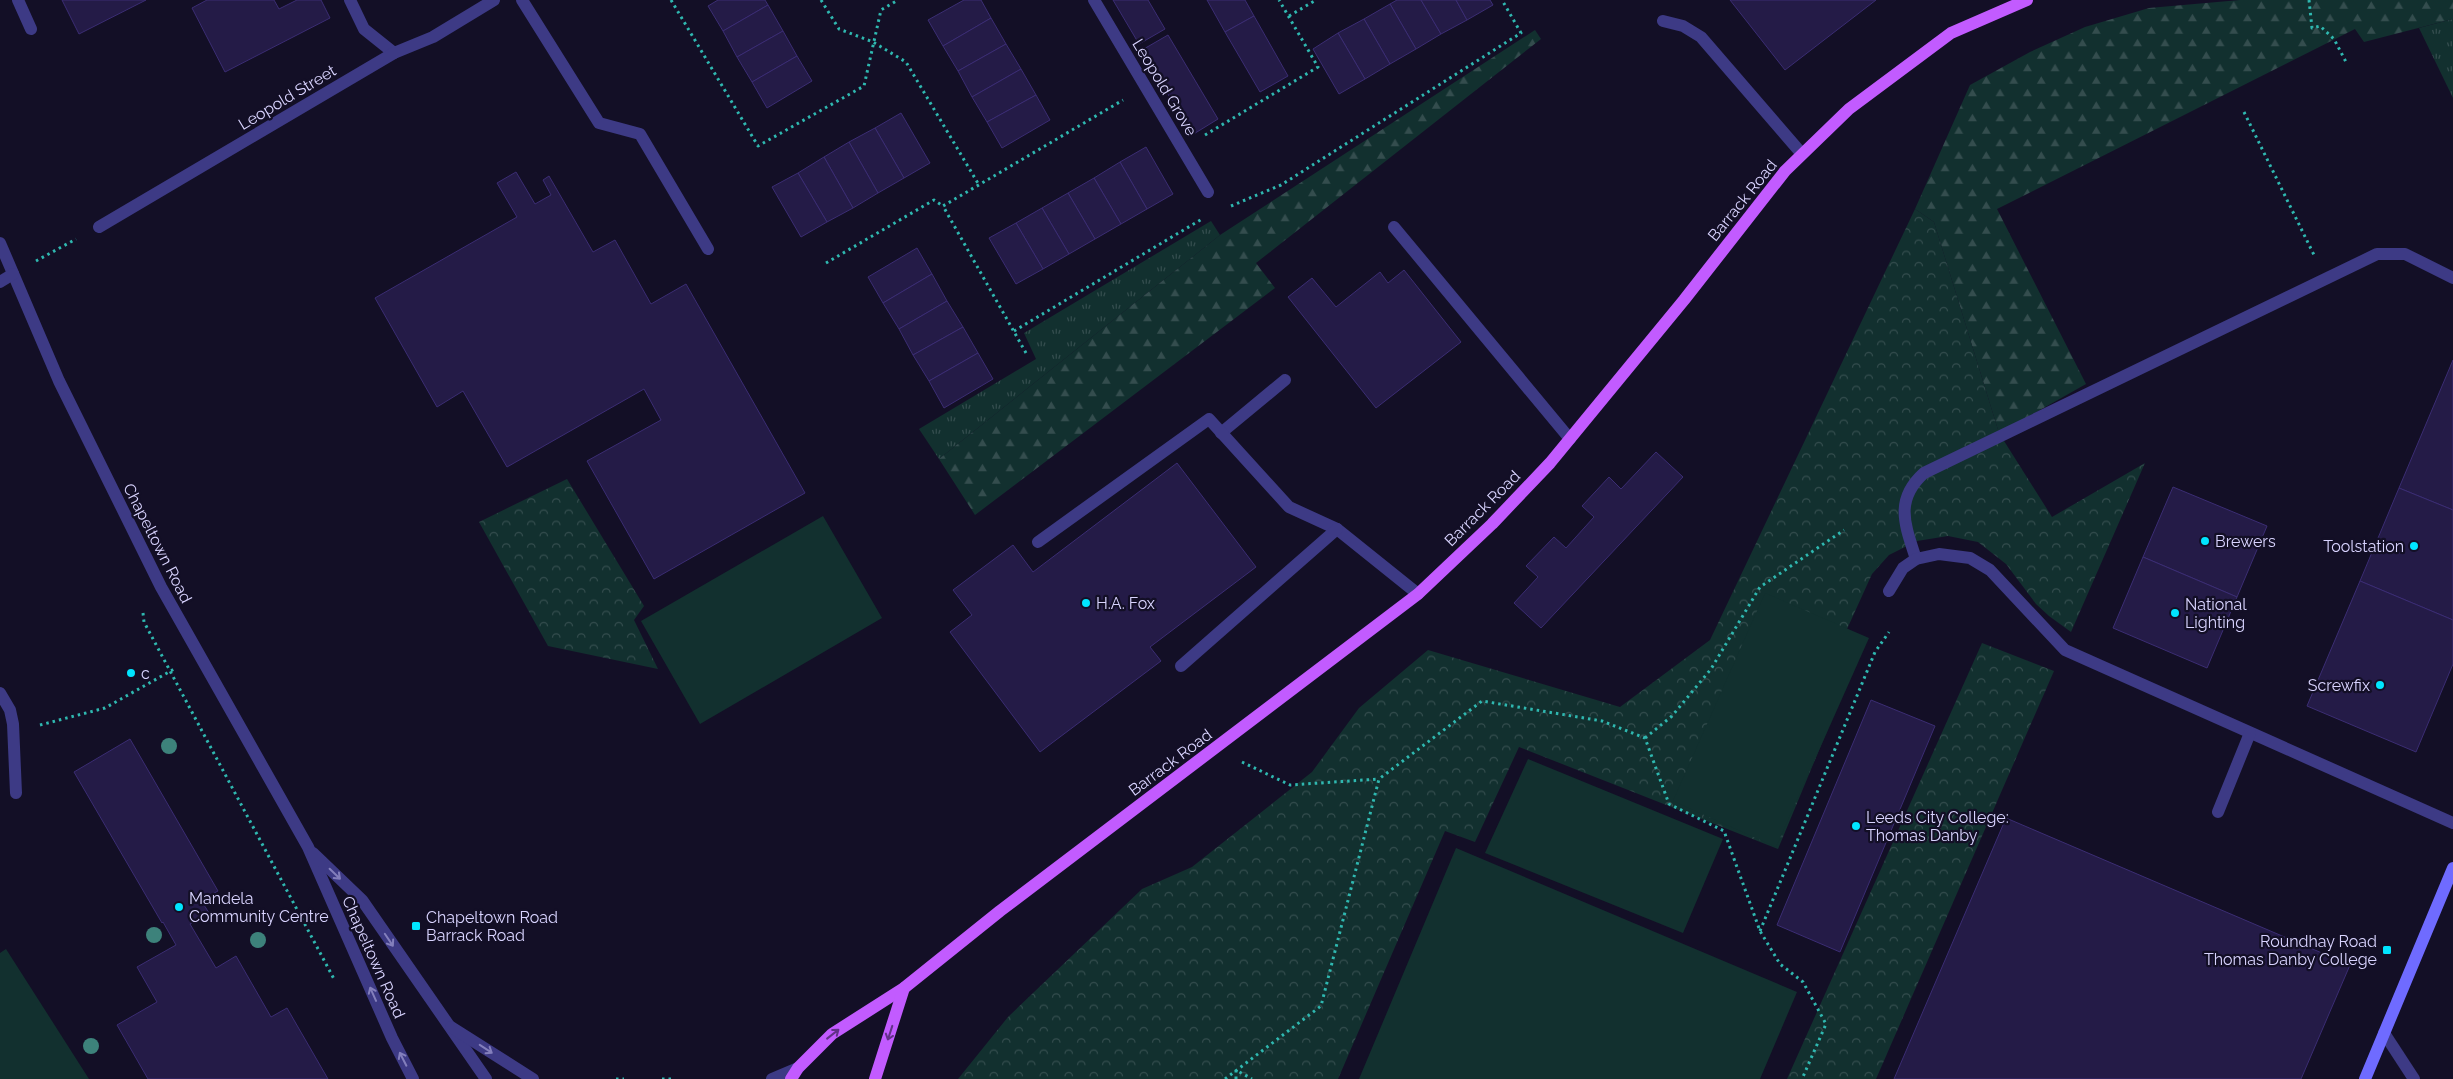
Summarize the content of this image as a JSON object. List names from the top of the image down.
{
  "streets": {
    "main road": ["Barrack Road"],
    "street": ["Leopold Grove", "Leopold Street", "Chapeltown Road"]
  },
  "places": {
    "other": [
      "Brewers",
      "Toolstation",
      "H.A. Fox",
      "National Lighting",
      "c",
      "Screwfix",
      "Leeds City College: Thomas Danby",
      "Mandela Community Centre"
    ],
    "transit": ["Chapeltown Road Barrack Road", "Roundhay Road Thomas Danby College"]
  }
}
